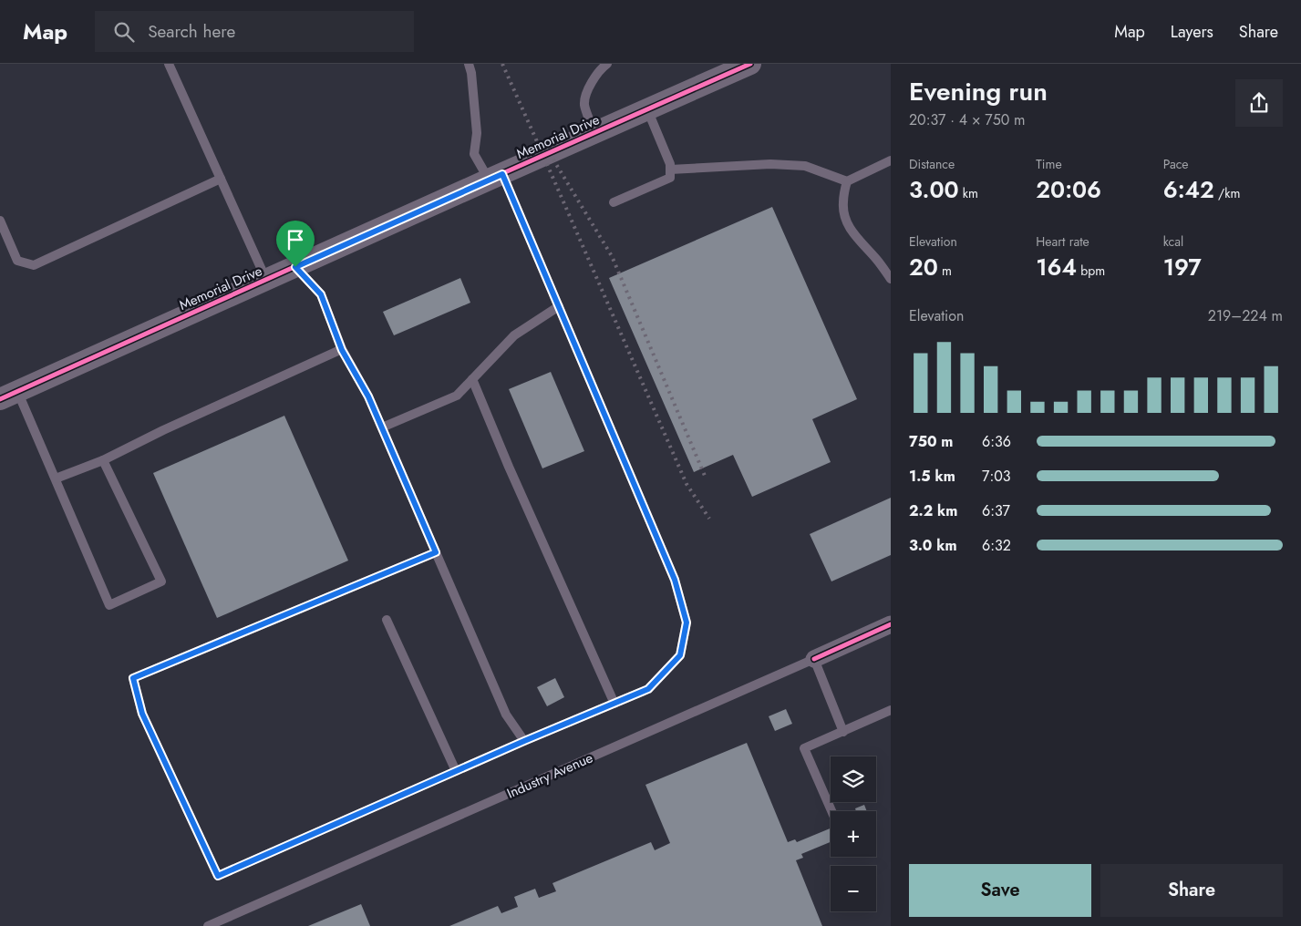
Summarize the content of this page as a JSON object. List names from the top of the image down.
{
  "streets": {
    "street": ["Memorial Drive", "Industry Avenue"]
  },
  "page": {
    "header": "Map",
    "search": "Search here",
    "nav": ["Map", "Layers", "Share"],
    "heading": ["Evening run", "20:37 · 4 × 750 m"],
    "stats": [
      ["Distance", "3.00 km"],
      ["Time", "20:06"],
      ["Pace", "6:42 /km"],
      ["Elevation", "20 m"],
      ["Heart rate", "164 bpm"],
      ["kcal", "197"]
    ],
    "chart": ["Elevation", "219–224 m"],
    "list": [
      {
        "name": "750 m",
        "note": "6:36"
      },
      {
        "name": "1.5 km",
        "note": "7:03"
      },
      {
        "name": "2.2 km",
        "note": "6:37"
      },
      {
        "name": "3.0 km",
        "note": "6:32"
      }
    ],
    "map_buttons": ["+", "−"],
    "buttons": ["Save", "Share"]
  }
}
